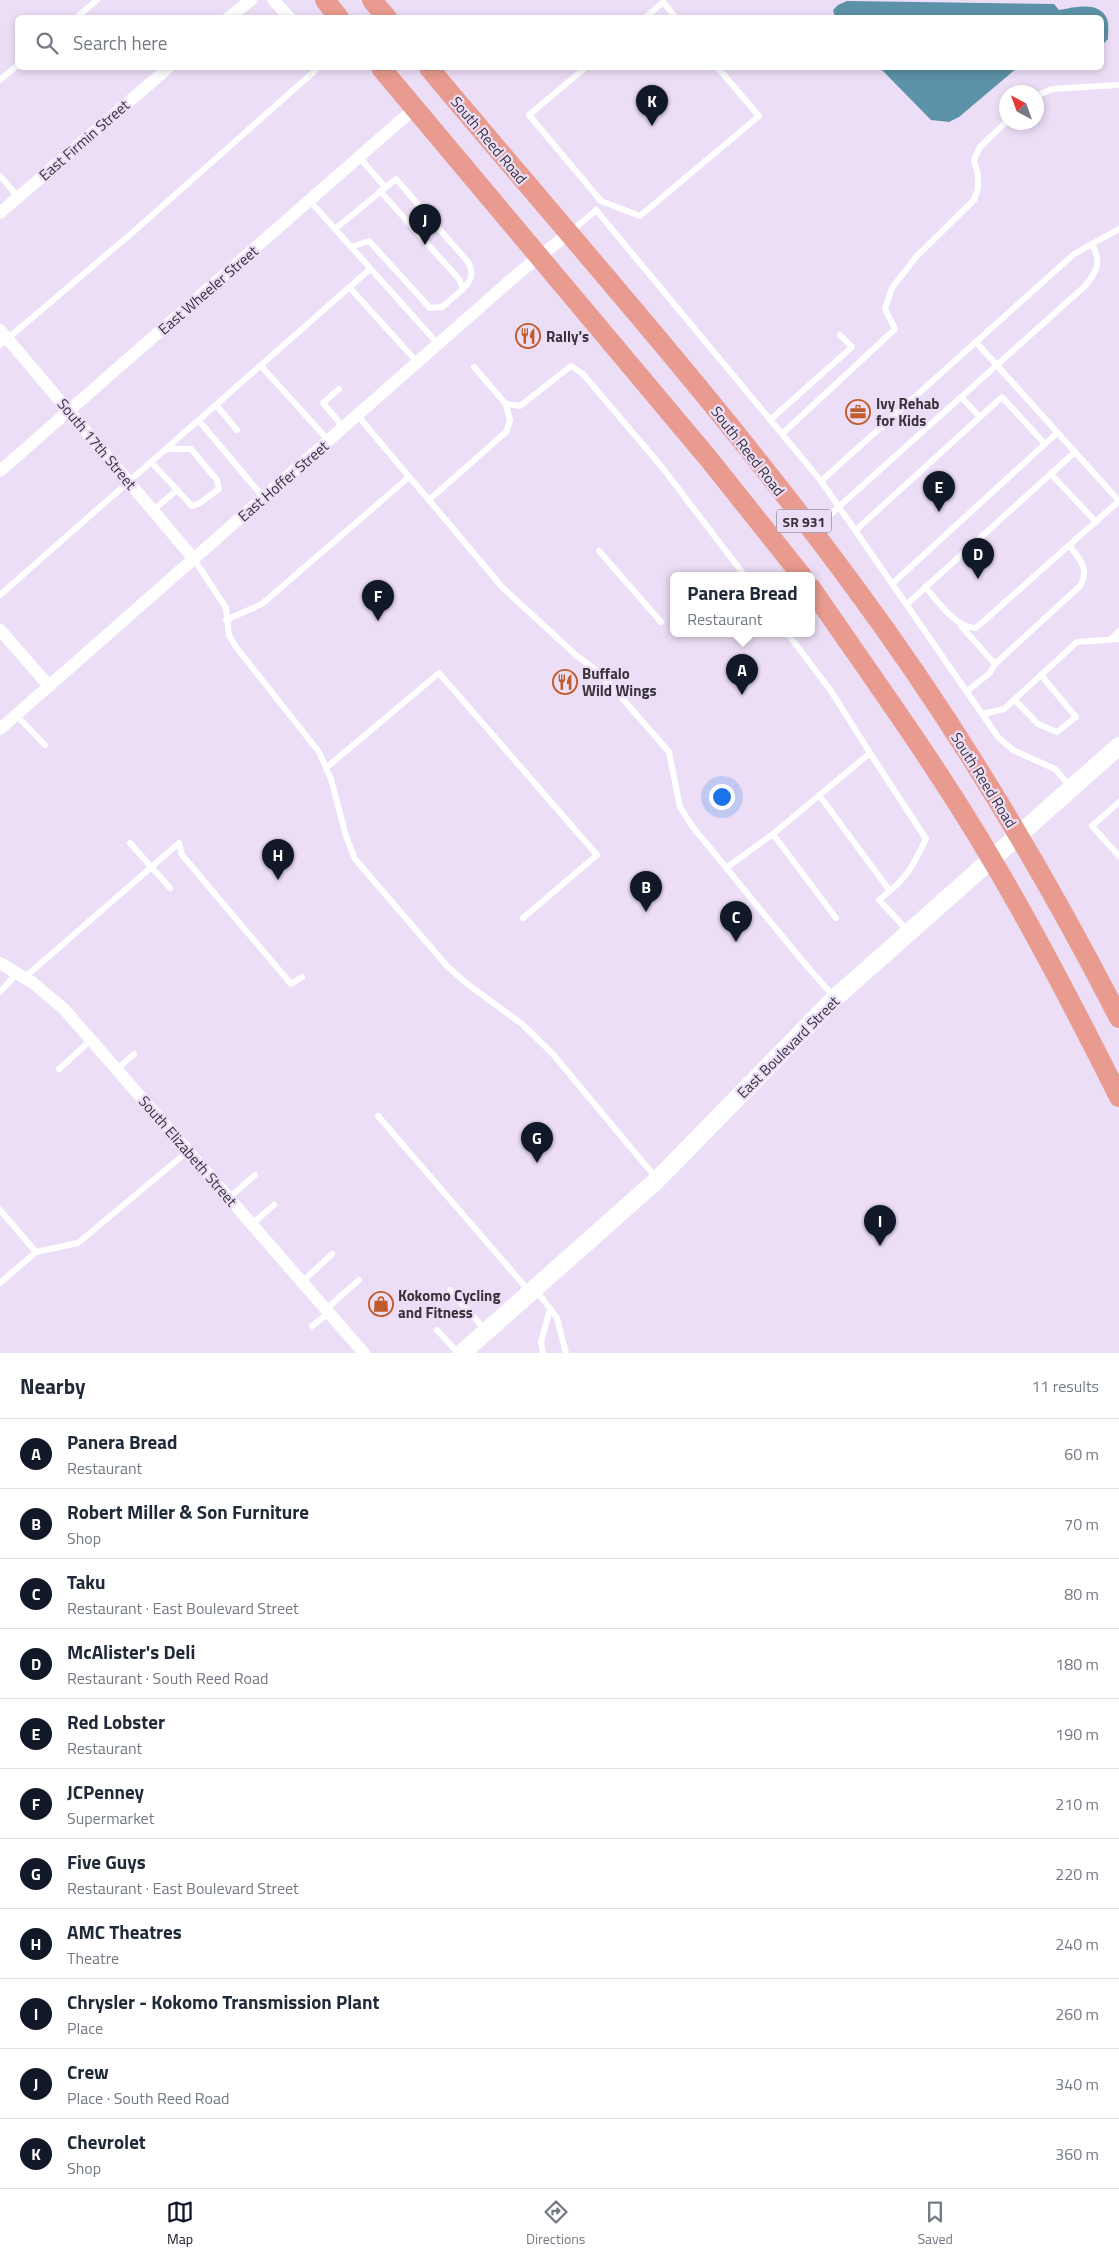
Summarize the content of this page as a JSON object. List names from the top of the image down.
{
  "streets": {
    "main road": ["South Reed Road", "SR 931", "East Boulevard Street"],
    "street": [
      "East Firmin Street",
      "East Wheeler Street",
      "South 17th Street",
      "East Hoffer Street",
      "South Elizabeth Street"
    ]
  },
  "crossings": [
    ["South Reed Road", "East Hoffer Street"],
    ["South Reed Road", "East Boulevard Street"],
    ["East Wheeler Street", "South 17th Street"],
    ["East Wheeler Street", "SR 931"],
    ["South 17th Street", "East Hoffer Street"],
    ["East Hoffer Street", "SR 931"]
  ],
  "places": {
    "restaurant": ["Rally's", "Buffalo Wild Wings"],
    "office": ["Ivy Rehab for Kids"],
    "shop": ["Kokomo Cycling and Fitness"]
  },
  "north": "top left",
  "page": {
    "search": "Search here",
    "pins": [
      "K",
      "J",
      "E",
      "D",
      "F",
      "A",
      "H",
      "B",
      "C",
      "G",
      "I"
    ],
    "popup": ["Panera Bread", "Restaurant"],
    "heading": ["Nearby", "11 results"],
    "list": [
      {
        "mark": "A",
        "name": "Panera Bread",
        "note": "Restaurant",
        "value": "60 m"
      },
      {
        "mark": "B",
        "name": "Robert Miller & Son Furniture",
        "note": "Shop",
        "value": "70 m"
      },
      {
        "mark": "C",
        "name": "Taku",
        "note": "Restaurant · East Boulevard Street",
        "value": "80 m"
      },
      {
        "mark": "D",
        "name": "McAlister's Deli",
        "note": "Restaurant · South Reed Road",
        "value": "180 m"
      },
      {
        "mark": "E",
        "name": "Red Lobster",
        "note": "Restaurant",
        "value": "190 m"
      },
      {
        "mark": "F",
        "name": "JCPenney",
        "note": "Supermarket",
        "value": "210 m"
      },
      {
        "mark": "G",
        "name": "Five Guys",
        "note": "Restaurant · East Boulevard Street",
        "value": "220 m"
      },
      {
        "mark": "H",
        "name": "AMC Theatres",
        "note": "Theatre",
        "value": "240 m"
      },
      {
        "mark": "I",
        "name": "Chrysler - Kokomo Transmission Plant",
        "note": "Place",
        "value": "260 m"
      },
      {
        "mark": "J",
        "name": "Crew",
        "note": "Place · South Reed Road",
        "value": "340 m"
      },
      {
        "mark": "K",
        "name": "Chevrolet",
        "note": "Shop",
        "value": "360 m"
      }
    ],
    "nav": ["Map", "Directions", "Saved"]
  }
}
